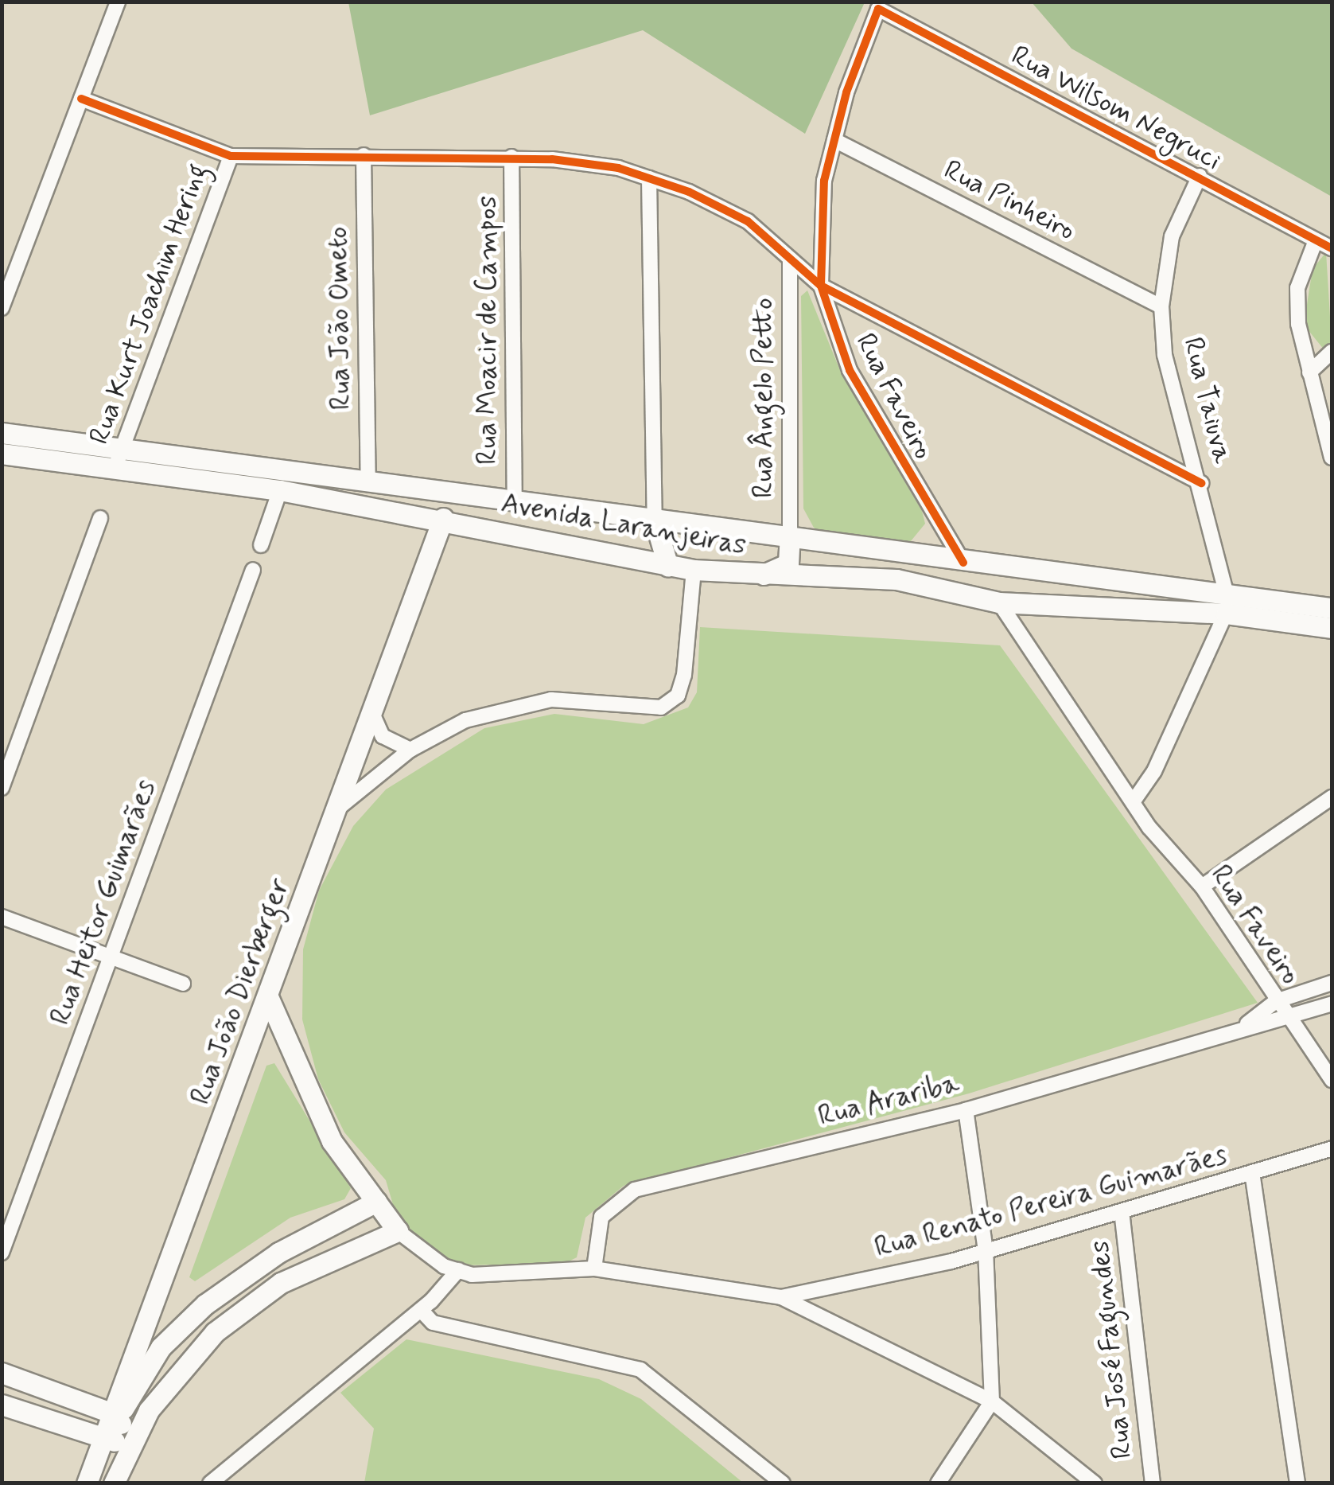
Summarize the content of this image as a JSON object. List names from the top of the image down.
{
  "streets": {
    "main road": ["Avenida Laranjeiras", "Rua João Dierberger"],
    "street": [
      "Rua Wilsom Negruci",
      "Rua Pinheiro",
      "Rua Kurt Joachim Hering",
      "Rua João Ometo",
      "Rua Moacir de Campos",
      "Rua Faveiro",
      "Rua Ângelo Petto",
      "Rua Taiuva",
      "Rua Heitor Guimarães",
      "Rua Arariba",
      "Rua Renato Pereira Guimarães",
      "Rua José Fagundes"
    ]
  },
  "crossings": [
    ["Rua Wilsom Negruci", "Rua Faveiro"],
    ["Rua Wilsom Negruci", "Rua Taiuva"],
    ["Rua Pinheiro", "Rua Faveiro"],
    ["Rua Pinheiro", "Rua Taiuva"],
    ["Rua Kurt Joachim Hering", "Avenida Laranjeiras"],
    ["Rua João Ometo", "Avenida Laranjeiras"],
    ["Rua Moacir de Campos", "Avenida Laranjeiras"],
    ["Rua Faveiro", "Avenida Laranjeiras"],
    ["Rua Faveiro", "Rua Arariba"],
    ["Rua Ângelo Petto", "Avenida Laranjeiras"],
    ["Rua Taiuva", "Avenida Laranjeiras"],
    ["Avenida Laranjeiras", "Rua João Dierberger"],
    ["Rua Renato Pereira Guimarães", "Rua José Fagundes"]
  ]
}
